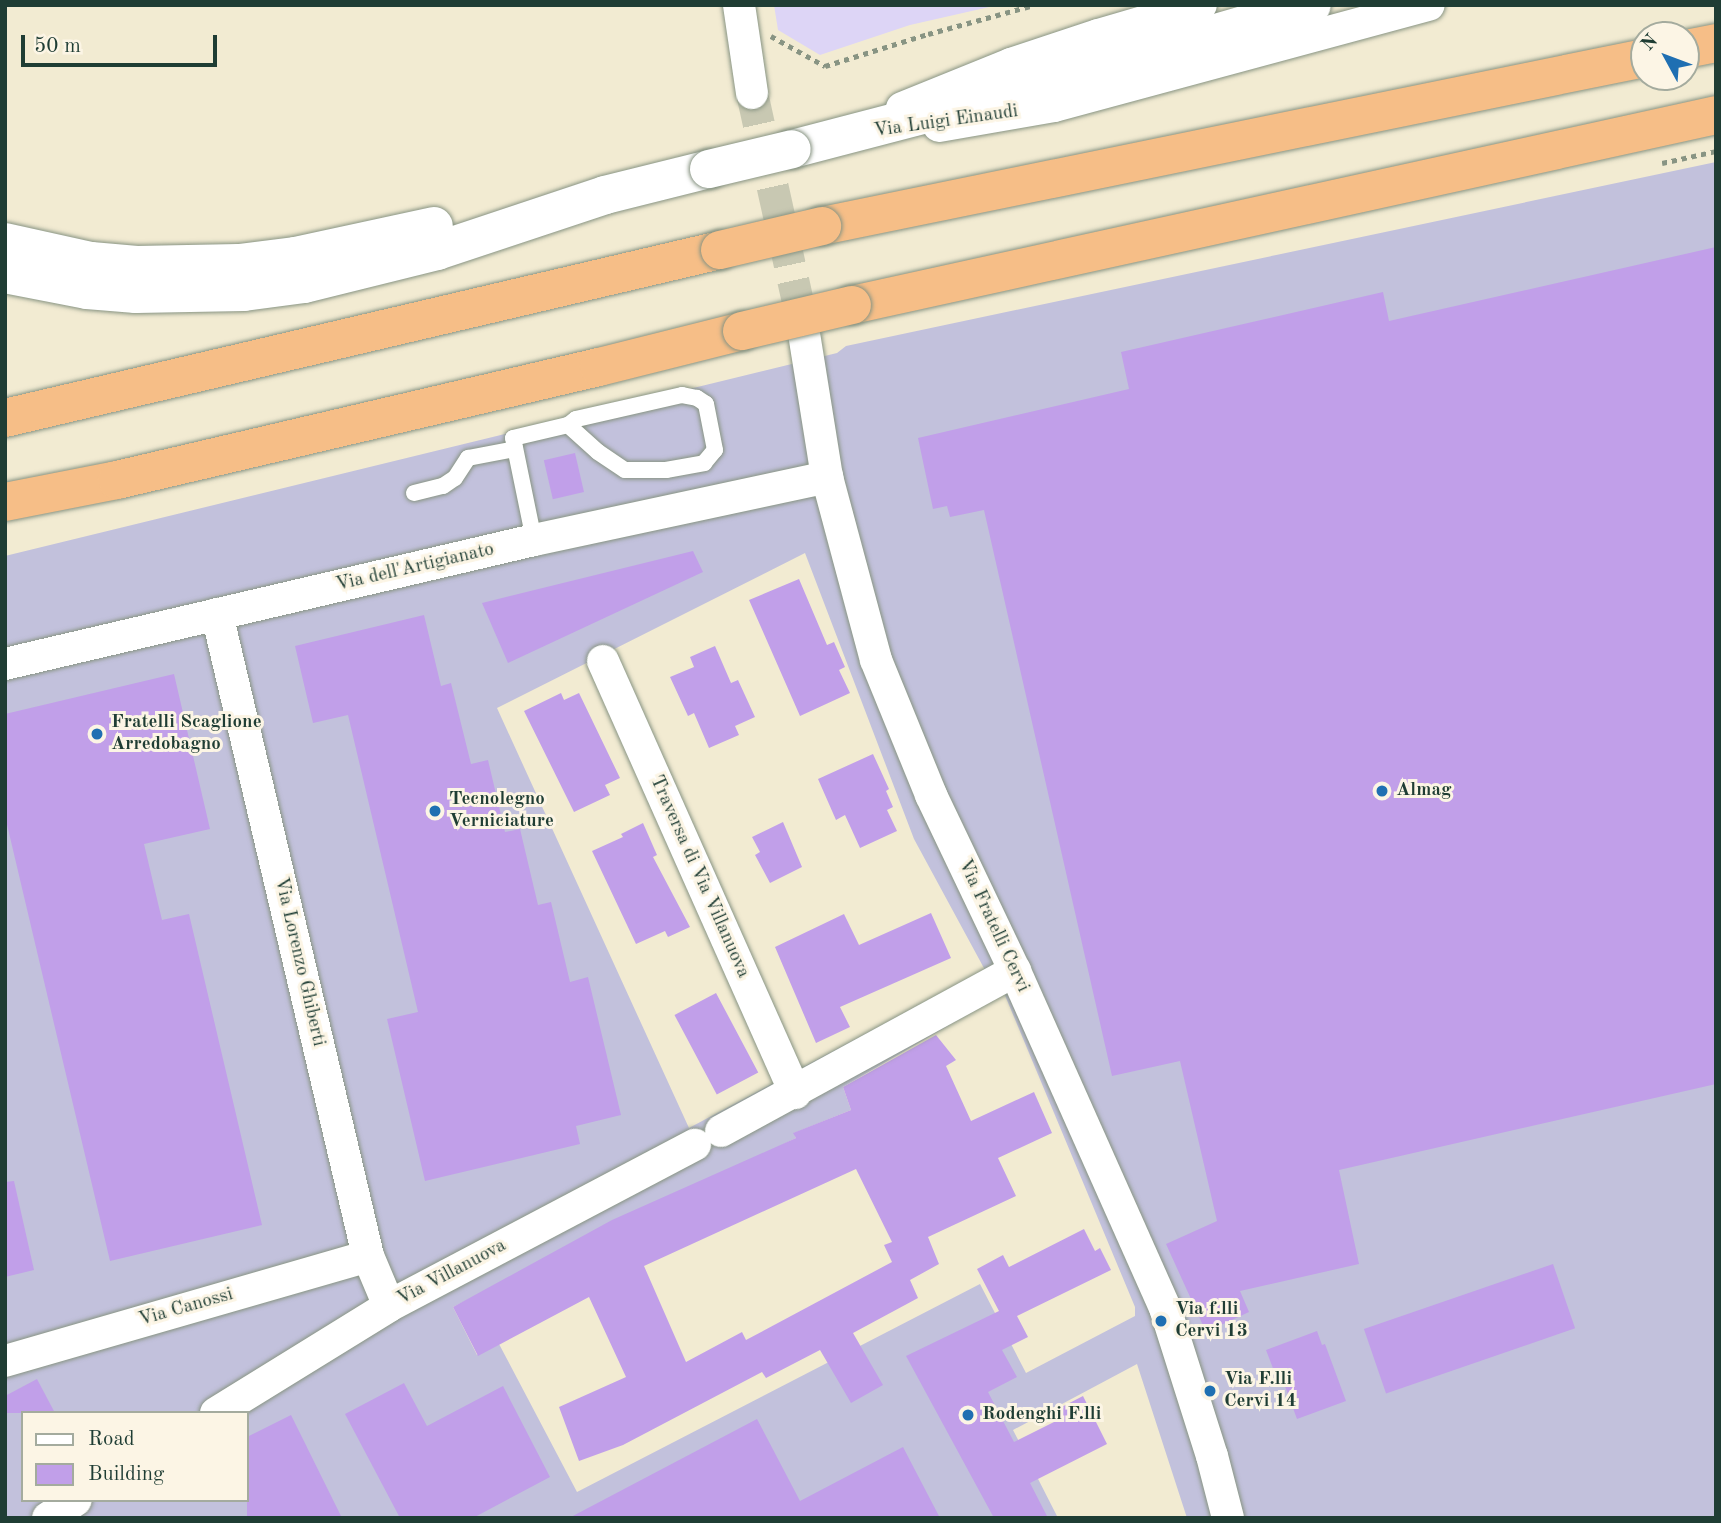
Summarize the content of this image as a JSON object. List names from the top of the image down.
{
  "streets": {
    "street": [
      "Via Luigi Einaudi",
      "Via dell'Artigianato",
      "Traversa di Via Villanuova",
      "Via Fratelli Cervi",
      "Via Lorenzo Ghiberti",
      "Via Villanuova",
      "Via Canossi"
    ]
  },
  "crossings": [
    ["Via dell'Artigianato", "Via Fratelli Cervi"],
    ["Via dell'Artigianato", "Via Lorenzo Ghiberti"],
    ["Traversa di Via Villanuova", "Via Villanuova"],
    ["Via Fratelli Cervi", "Via Villanuova"],
    ["Via Lorenzo Ghiberti", "Via Villanuova"],
    ["Via Lorenzo Ghiberti", "Via Canossi"]
  ],
  "places": [
    "Fratelli Scaglione Arredobagno",
    "Almag",
    "Tecnolegno Verniciature",
    "Via f.lli Cervi 13",
    "Via F.lli Cervi 14",
    "Rodenghi F.lli"
  ],
  "legend": ["Road", "Building"],
  "scale_bar": "50 m",
  "north": "top left"
}
